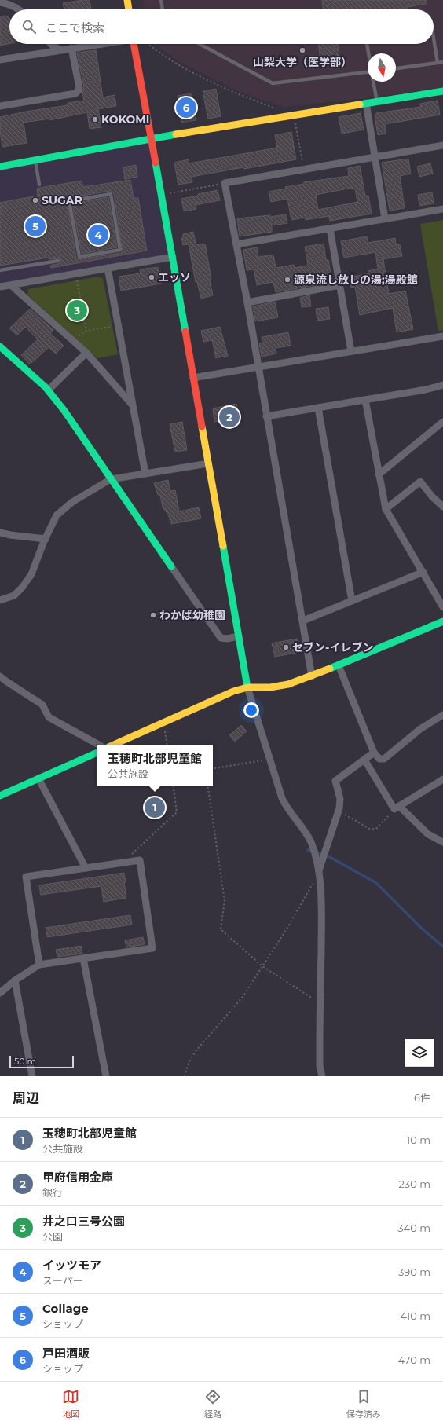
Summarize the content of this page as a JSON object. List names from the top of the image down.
{
  "places": [
    "山梨大学（医学部）",
    "KOKOMI",
    "SUGAR",
    "エッソ",
    "源泉流し放しの湯;湯殿館",
    "わかば幼稚園",
    "セブン-イレブン"
  ],
  "scale_bar": "50 m",
  "north": "bottom",
  "page": {
    "search": "ここで検索",
    "pins": [
      "6",
      "5",
      "4",
      "3",
      "2",
      "1"
    ],
    "popup": ["玉穂町北部児童館", "公共施設"],
    "scale": "50 m",
    "heading": ["周辺", "6件"],
    "list": [
      {
        "mark": "1",
        "name": "玉穂町北部児童館",
        "note": "公共施設",
        "value": "110 m"
      },
      {
        "mark": "2",
        "name": "甲府信用金庫",
        "note": "銀行",
        "value": "230 m"
      },
      {
        "mark": "3",
        "name": "井之口三号公園",
        "note": "公園",
        "value": "340 m"
      },
      {
        "mark": "4",
        "name": "イッツモア",
        "note": "スーパー",
        "value": "390 m"
      },
      {
        "mark": "5",
        "name": "Collage",
        "note": "ショップ",
        "value": "410 m"
      },
      {
        "mark": "6",
        "name": "戸田酒販",
        "note": "ショップ",
        "value": "470 m"
      }
    ],
    "nav": ["地図", "経路", "保存済み"]
  }
}
